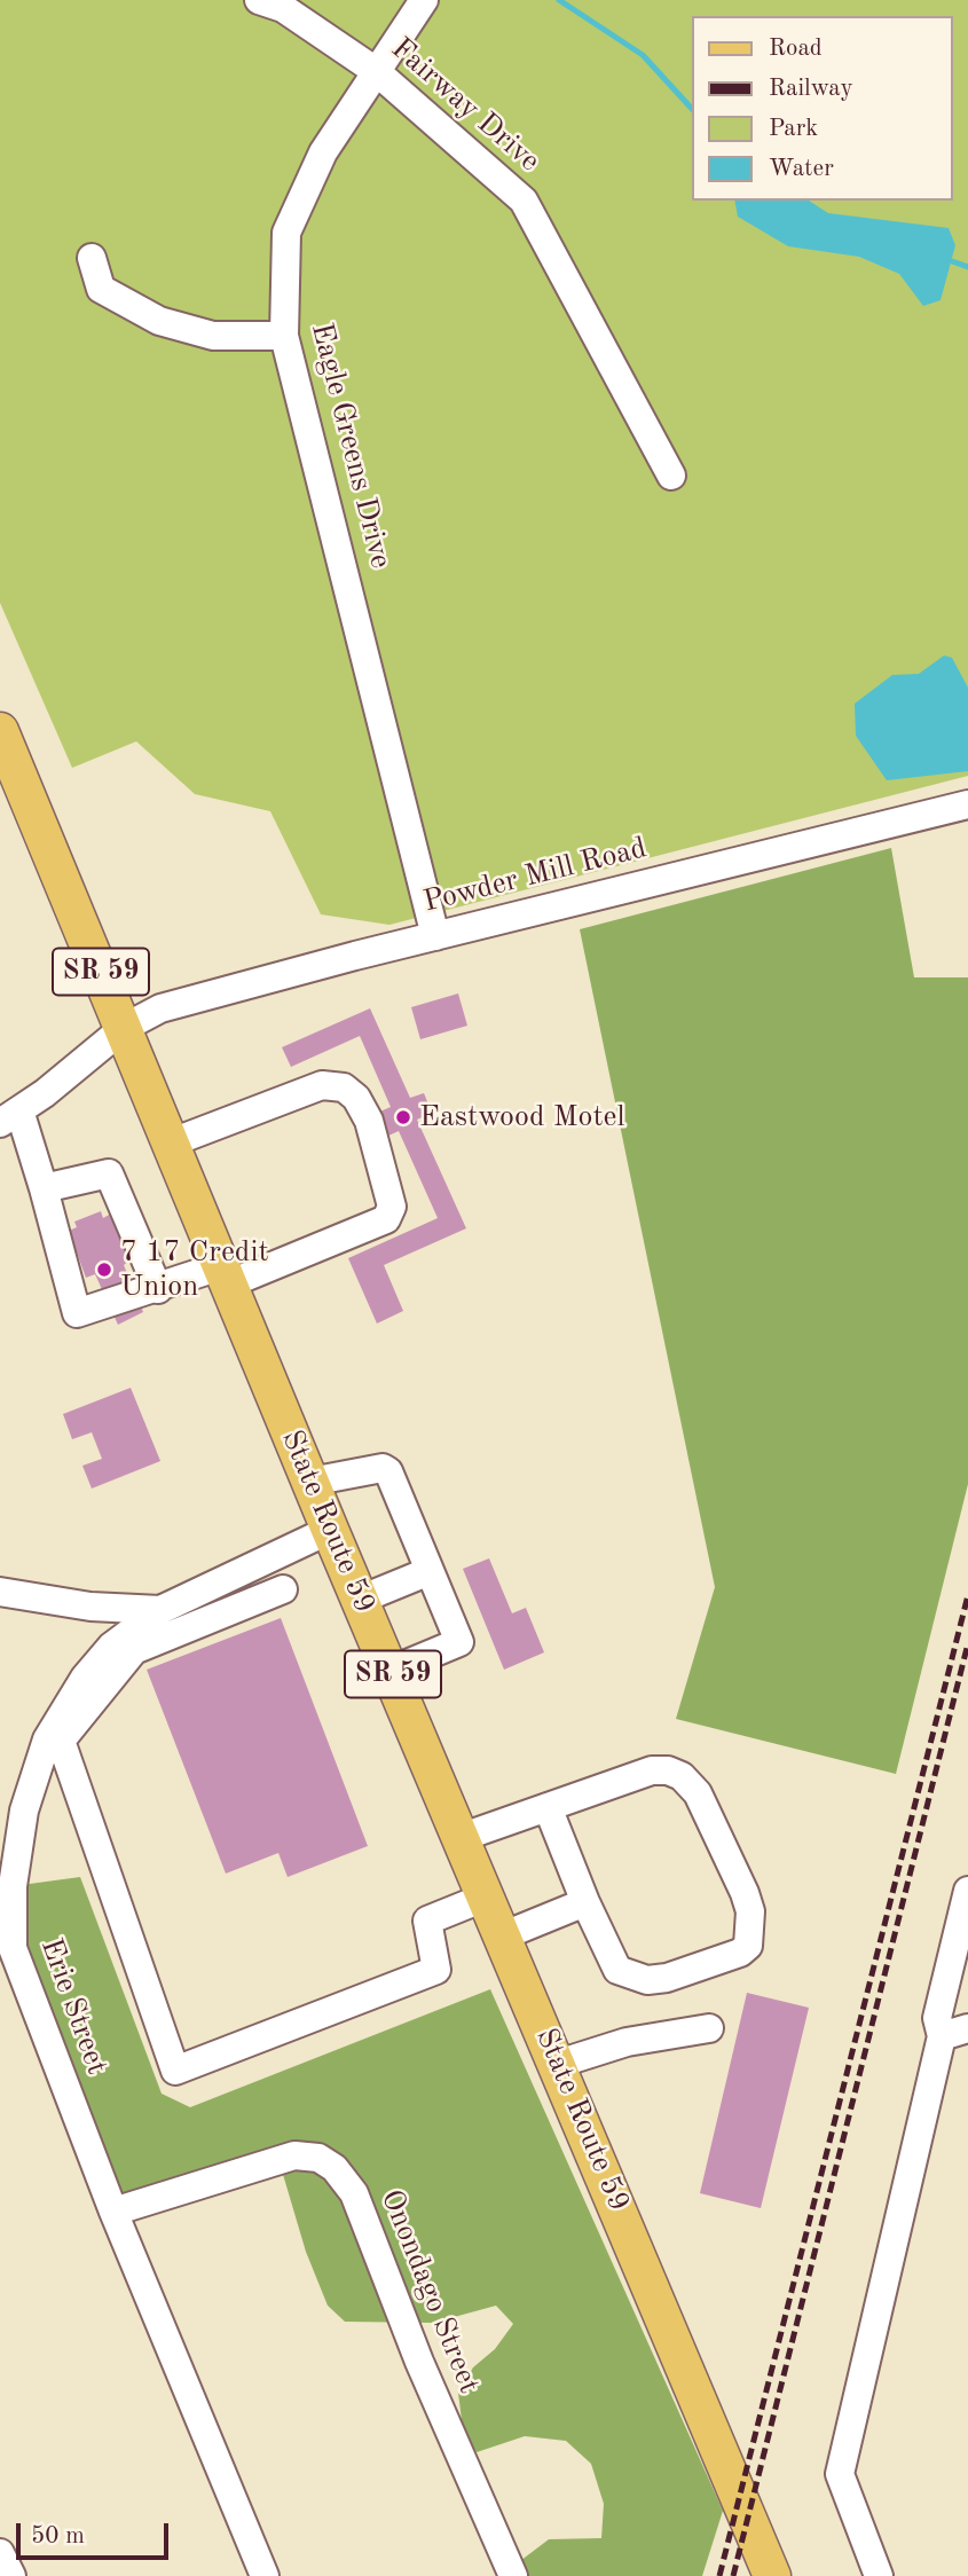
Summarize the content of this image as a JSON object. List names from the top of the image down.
{
  "streets": {
    "main road": ["SR 59", "State Route 59"],
    "street": [
      "Fairway Drive",
      "Eagle Greens Drive",
      "Powder Mill Road",
      "Erie Street",
      "Onondago Street"
    ]
  },
  "crossings": [
    ["Fairway Drive", "Eagle Greens Drive"],
    ["Eagle Greens Drive", "Powder Mill Road"],
    ["Powder Mill Road", "State Route 59"],
    ["State Route 59", "Erie Street"],
    ["Erie Street", "Onondago Street"]
  ],
  "places": ["Eastwood Motel", "7 17 Credit Union"],
  "legend": [
    "Road",
    "Railway",
    "Park",
    "Water"
  ],
  "scale_bar": "50 m"
}
